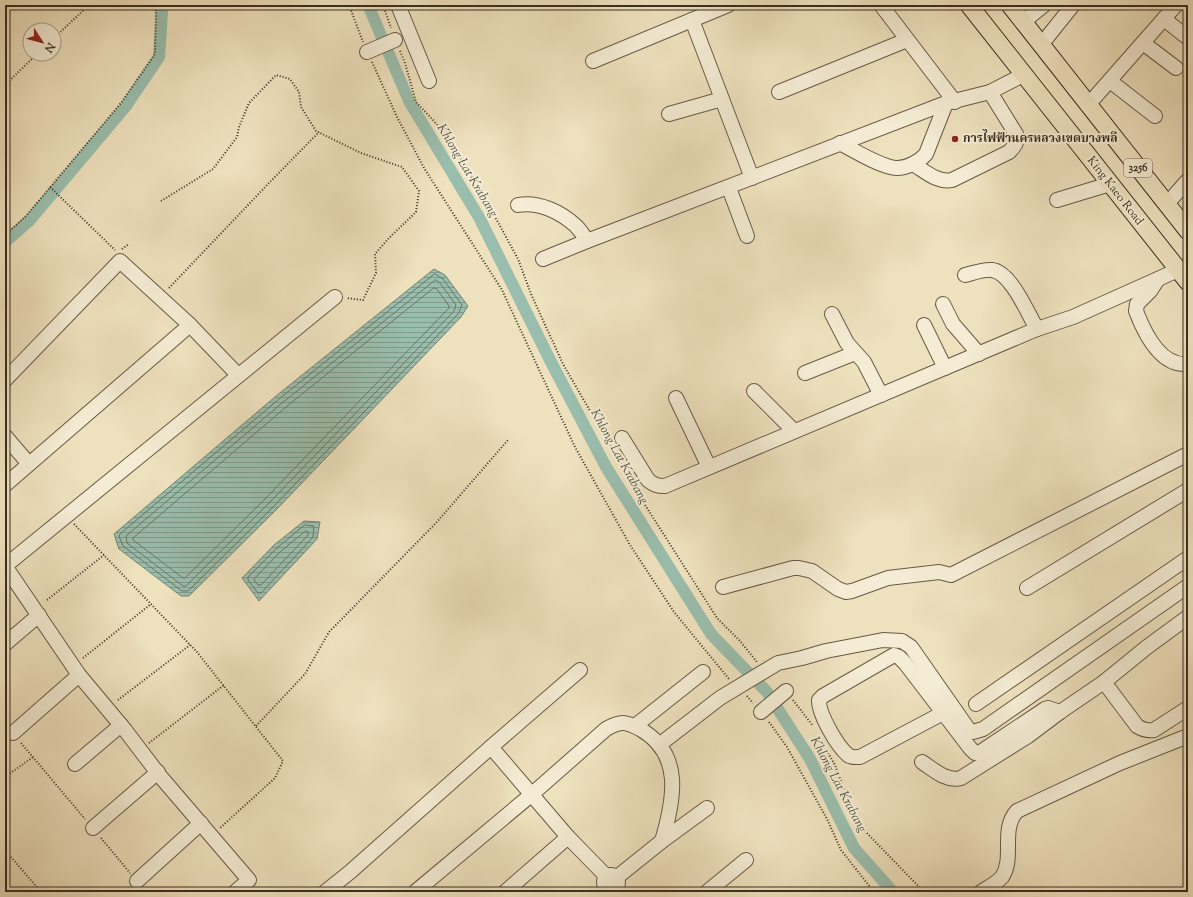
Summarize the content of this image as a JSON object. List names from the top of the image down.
{
  "streets": {
    "main road": ["3256", "King Kaeo Road"]
  },
  "water": ["Khlong Lat Krabang"],
  "places": ["การไฟฟ้านครหลวงเขตบางพลี"],
  "north": "bottom right"
}
